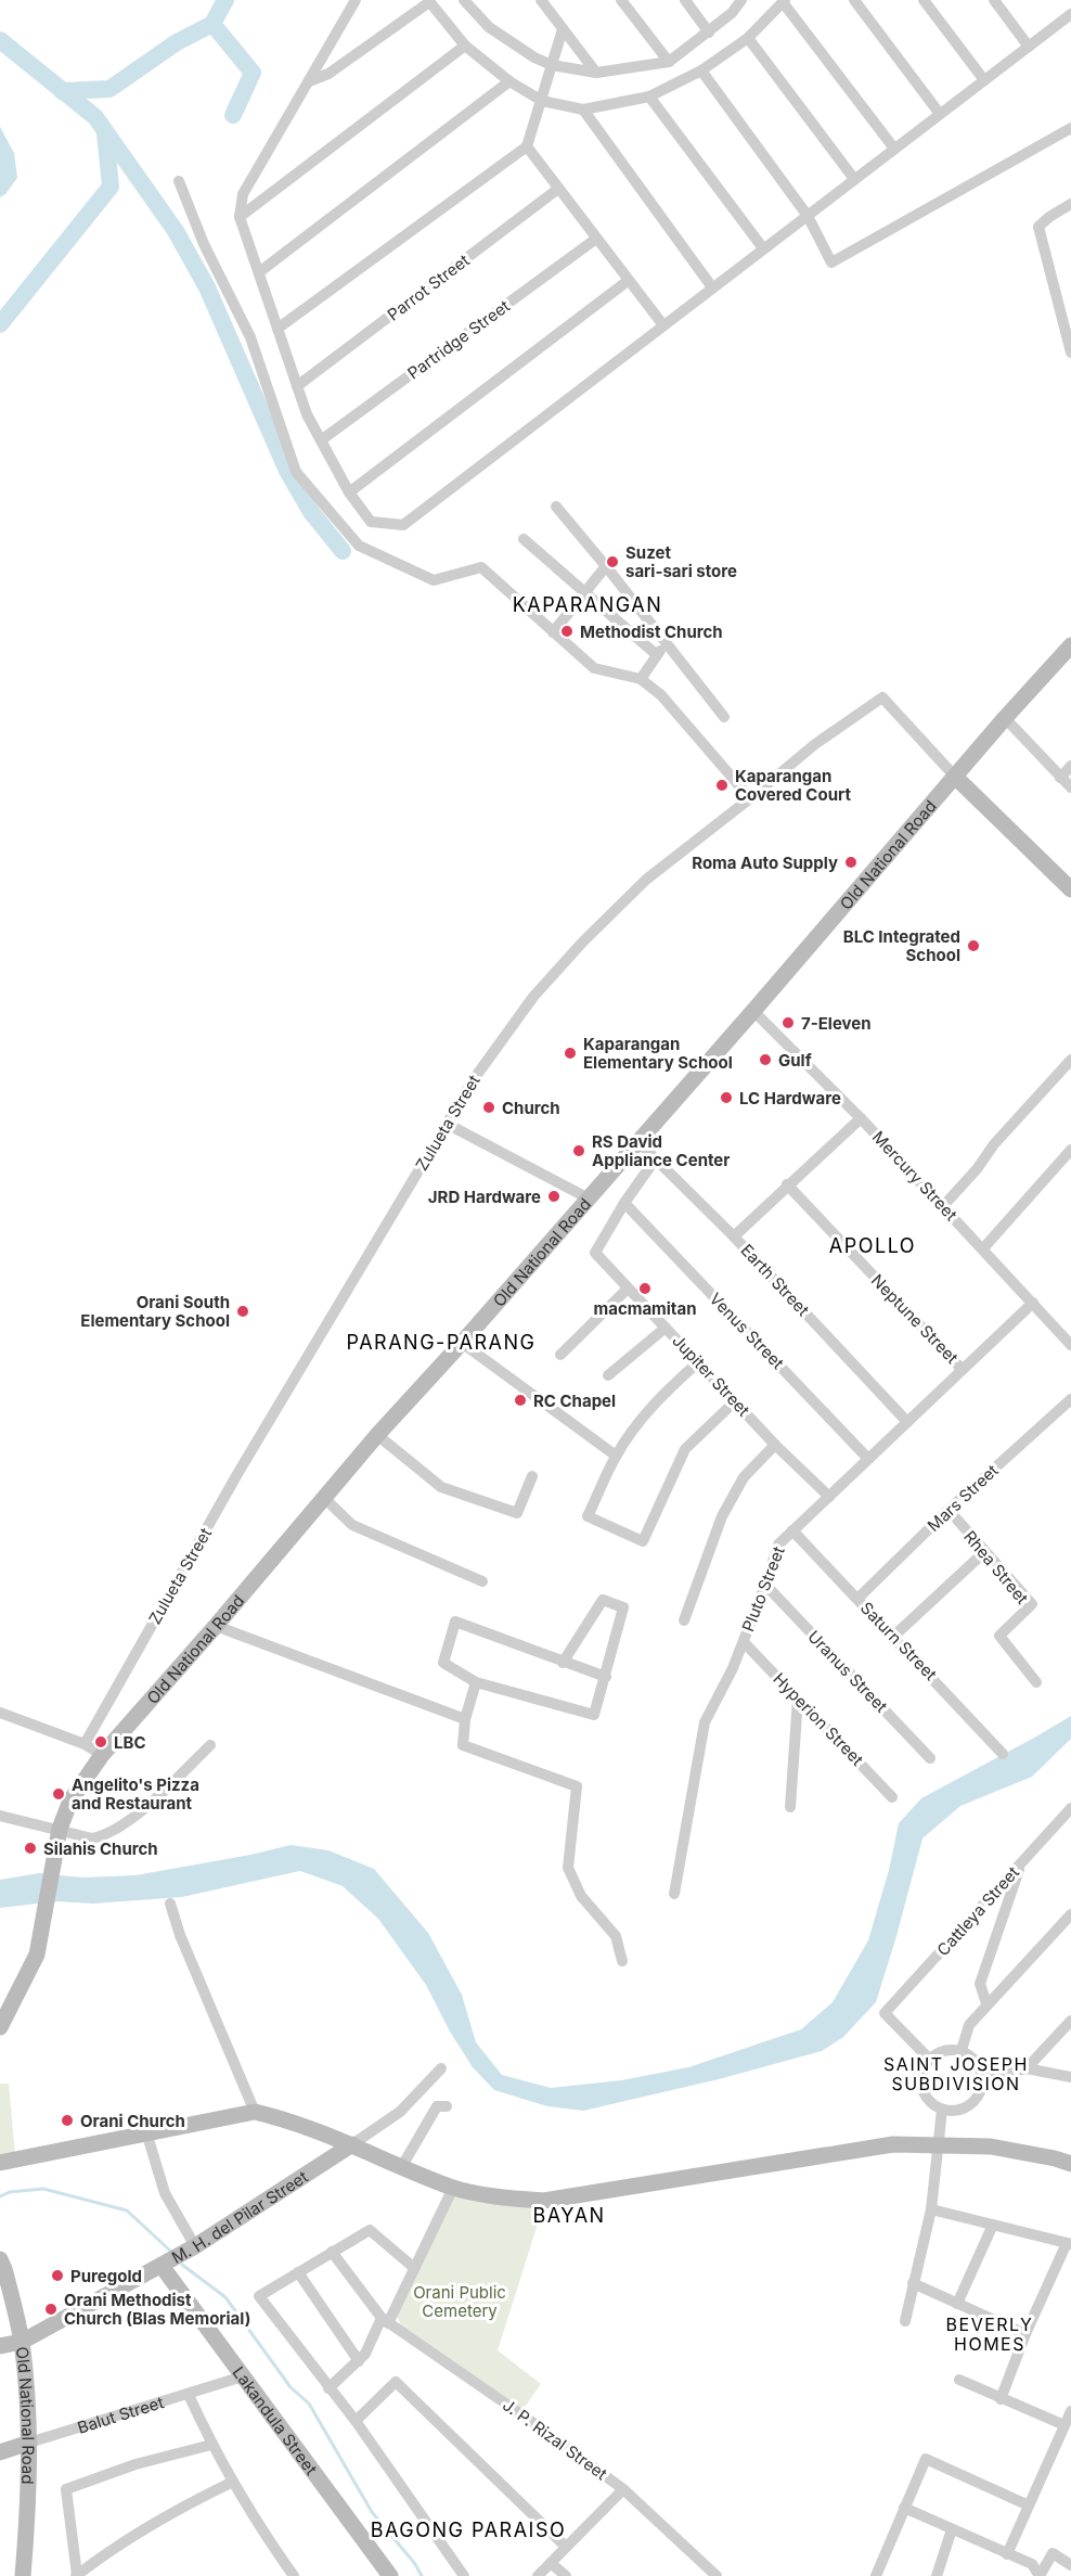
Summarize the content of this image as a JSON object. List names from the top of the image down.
{
  "streets": {
    "main road": [
      "Old National Road",
      "M. H. del Pilar Street",
      "Balut Street",
      "Lakandula Street"
    ],
    "street": [
      "Parrot Street",
      "Partridge Street",
      "Zulueta Street",
      "Mercury Street",
      "Earth Street",
      "Neptune Street",
      "Venus Street",
      "Jupiter Street",
      "Mars Street",
      "Rhea Street",
      "Pluto Street",
      "Saturn Street",
      "Uranus Street",
      "Hyperion Street",
      "Cattleya Street",
      "J. P. Rizal Street"
    ]
  },
  "crossings": [
    ["Old National Road", "Zulueta Street"],
    ["Old National Road", "Mercury Street"],
    ["Old National Road", "Earth Street"],
    ["Old National Road", "M. H. del Pilar Street"],
    ["Old National Road", "Balut Street"],
    ["Mercury Street", "Pluto Street"],
    ["Earth Street", "Pluto Street"],
    ["Neptune Street", "Pluto Street"],
    ["Venus Street", "Jupiter Street"],
    ["Venus Street", "Pluto Street"],
    ["Jupiter Street", "Pluto Street"],
    ["Mars Street", "Rhea Street"],
    ["Mars Street", "Saturn Street"],
    ["Pluto Street", "Saturn Street"],
    ["Pluto Street", "Uranus Street"],
    ["Pluto Street", "Hyperion Street"],
    ["M. H. del Pilar Street", "Lakandula Street"],
    ["Balut Street", "Lakandula Street"]
  ],
  "districts": [
    "KAPARANGAN",
    "APOLLO",
    "PARANG-PARANG",
    "SAINT JOSEPH SUBDIVISION",
    "BAYAN",
    "BEVERLY HOMES",
    "BAGONG PARAISO"
  ],
  "parks": ["Orani Public Cemetery"],
  "places": [
    "Suzet sari-sari store",
    "Methodist Church",
    "Kaparangan Covered Court",
    "Roma Auto Supply",
    "BLC Integrated School",
    "7-Eleven",
    "Kaparangan Elementary School",
    "Gulf",
    "LC Hardware",
    "Church",
    "RS David Appliance Center",
    "JRD Hardware",
    "macmamitan",
    "Orani South Elementary School",
    "RC Chapel",
    "LBC",
    "Angelito's Pizza and Restaurant",
    "Silahis Church",
    "Orani Church",
    "Puregold",
    "Orani Methodist Church (Blas Memorial)"
  ]
}
